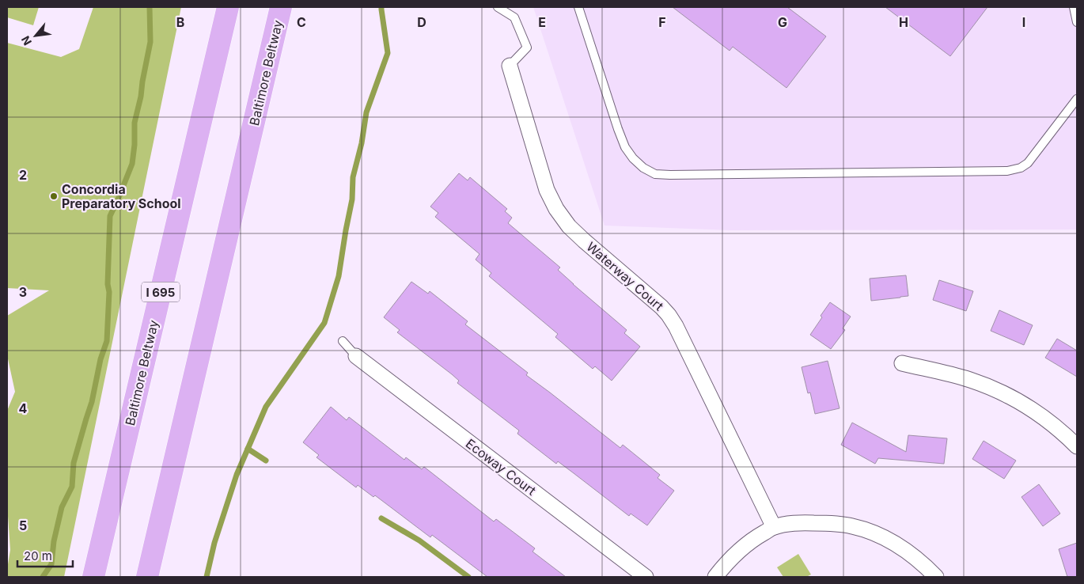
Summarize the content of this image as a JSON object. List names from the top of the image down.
{
  "streets": {
    "highway": ["Baltimore Beltway", "I 695"],
    "street": ["Waterway Court", "Ecoway Court"]
  },
  "places": ["Concordia Preparatory School"],
  "scale_bar": "20 m",
  "north": "bottom left",
  "grid": {
    "columns": [
      "B",
      "C",
      "D",
      "E",
      "F",
      "G",
      "H",
      "I"
    ],
    "rows": [
      "2",
      "3",
      "4",
      "5"
    ]
  }
}
